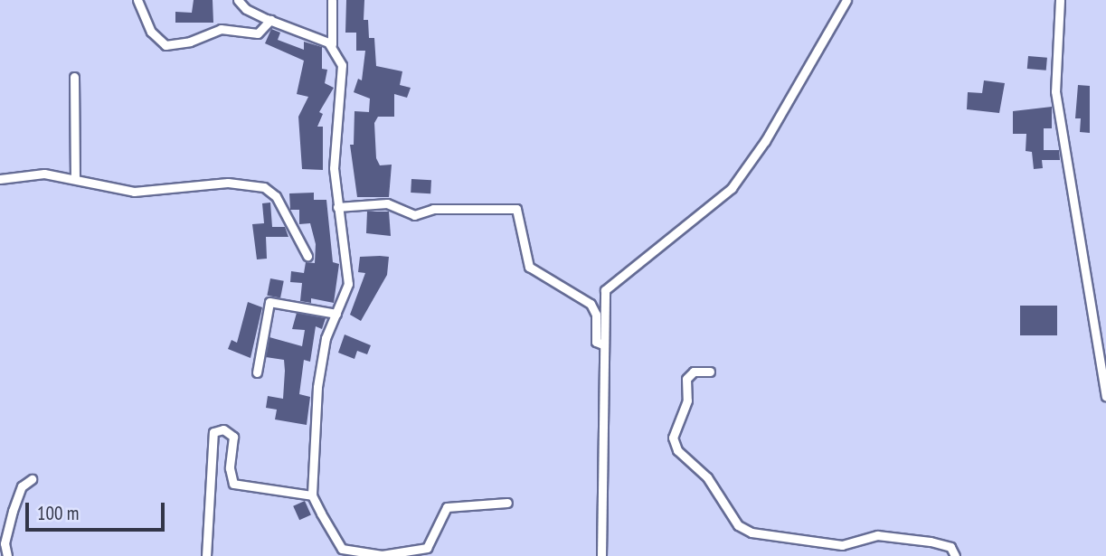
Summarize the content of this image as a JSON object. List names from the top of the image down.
{
  "scale_bar": "100 m"
}
